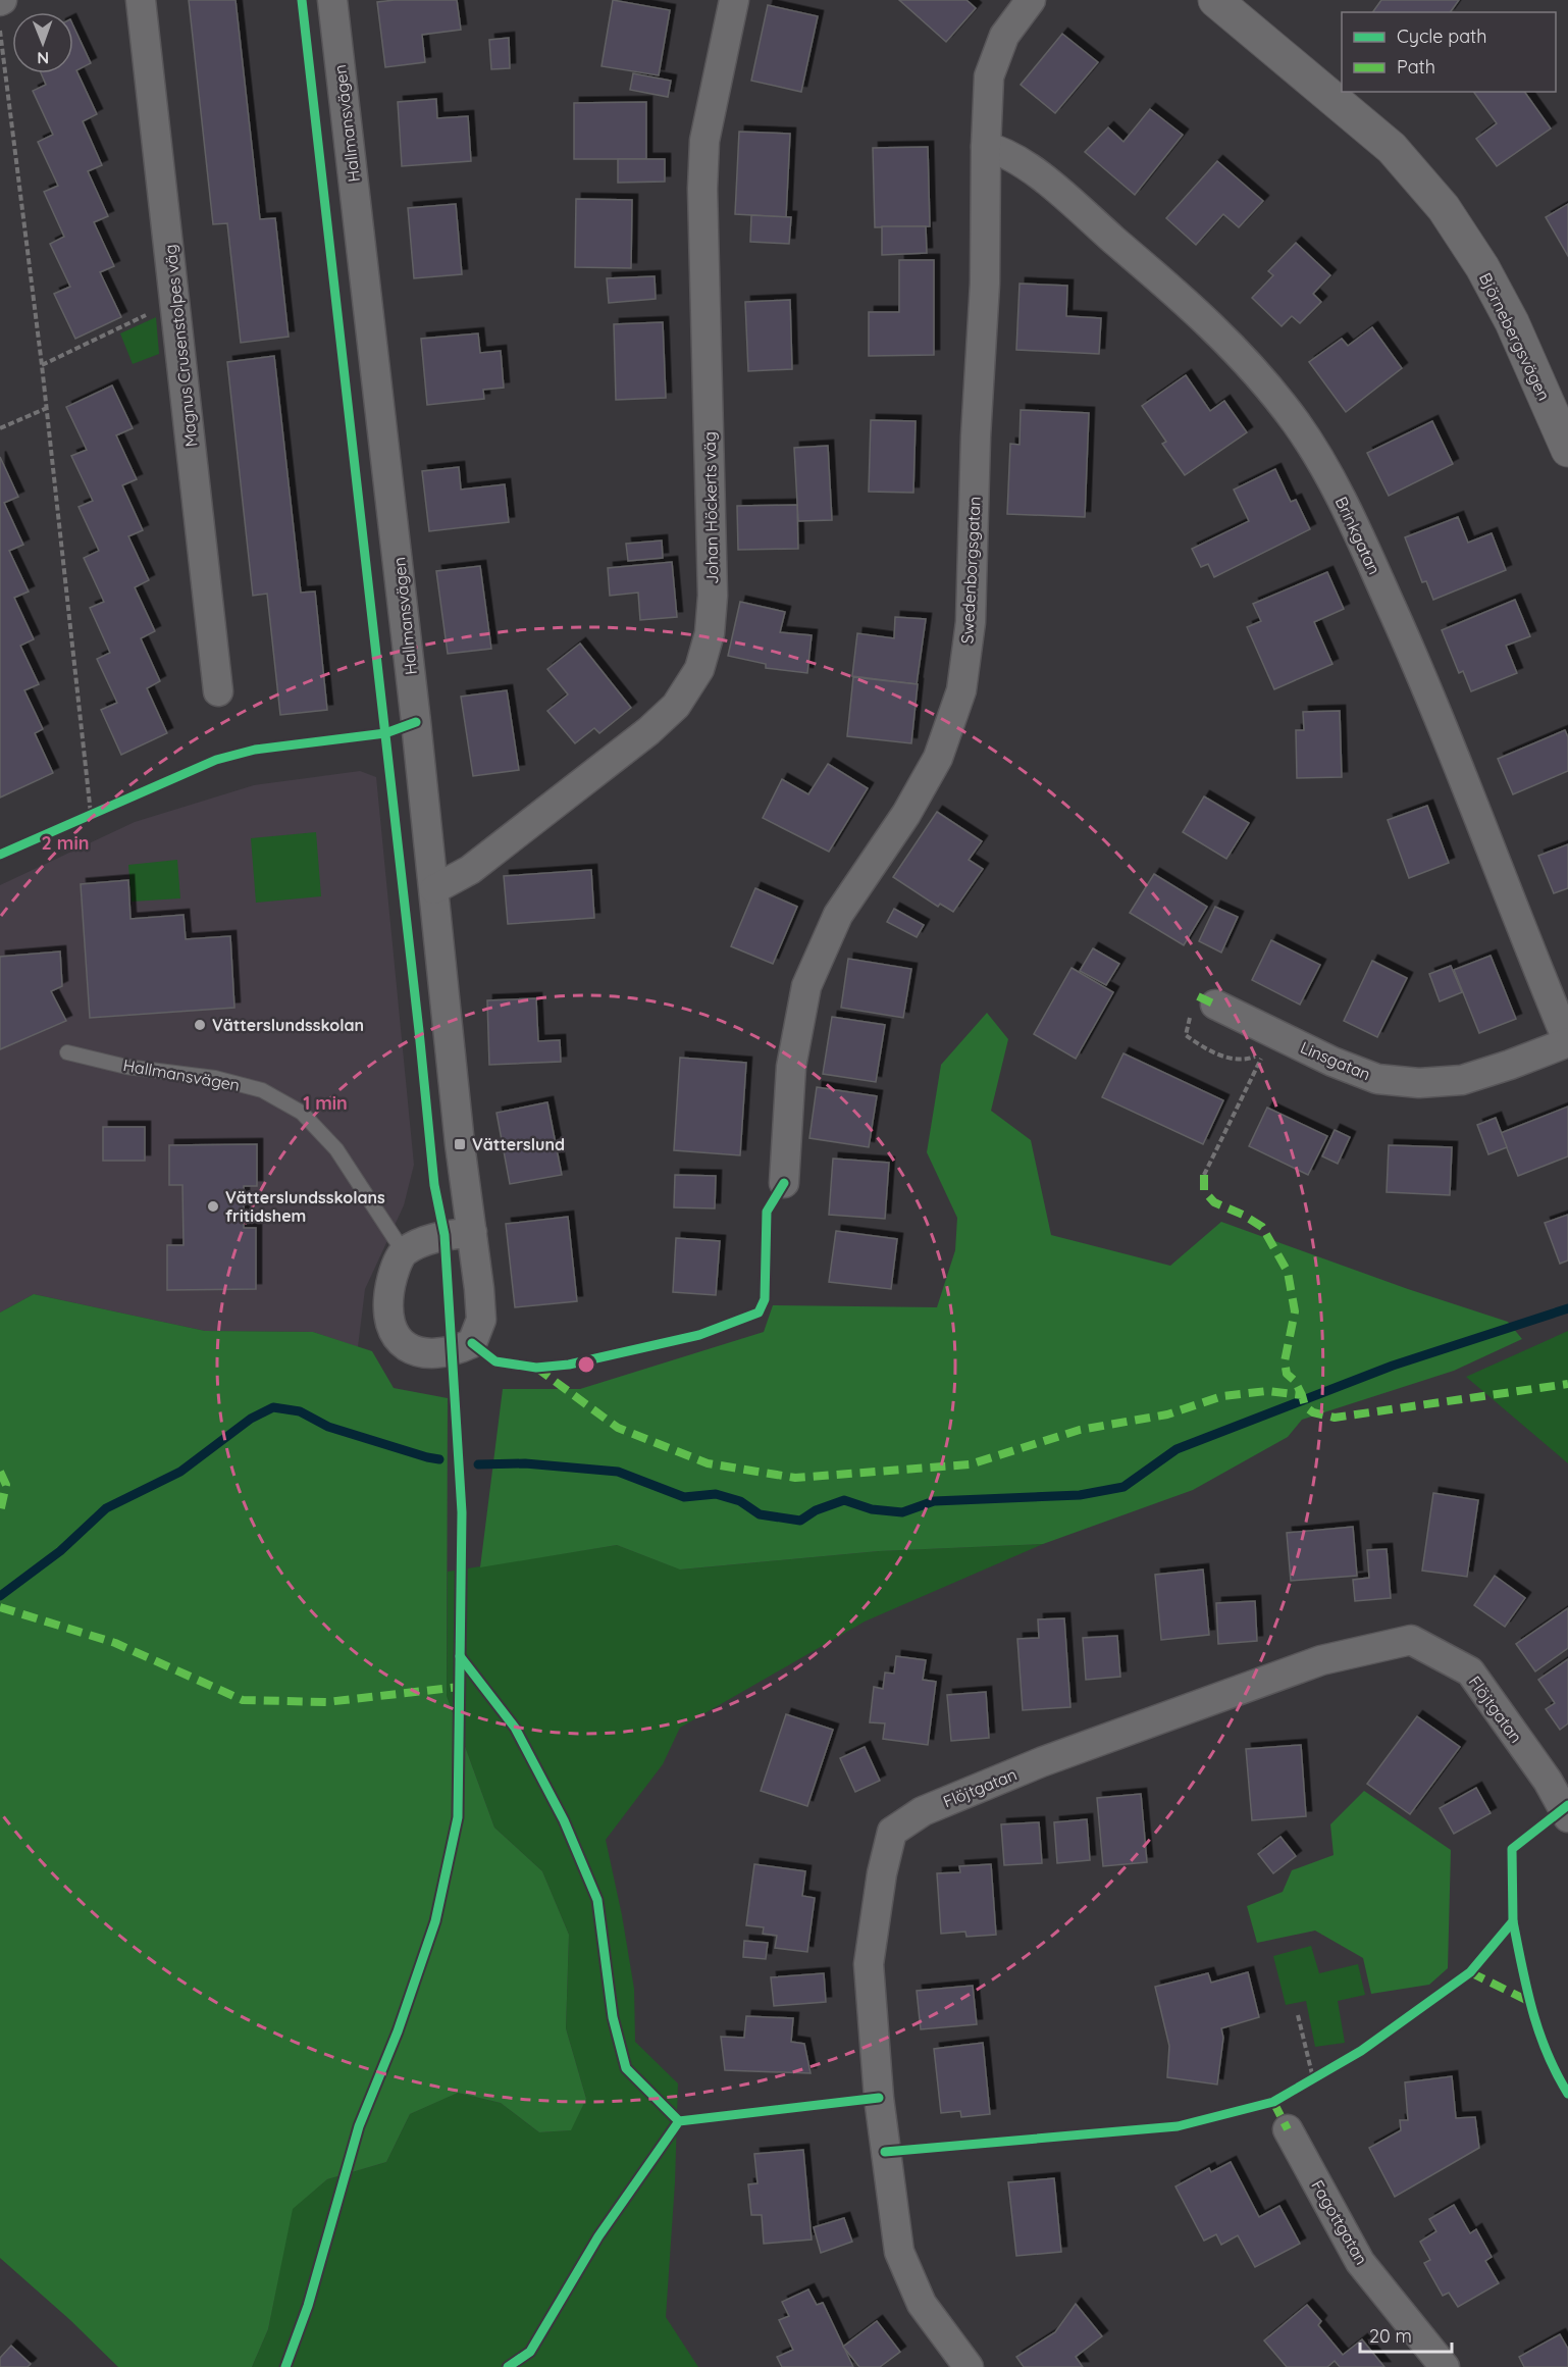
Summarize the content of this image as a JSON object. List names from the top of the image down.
{
  "streets": {
    "street": [
      "Hallmansvägen",
      "Björnebergsvägen",
      "Magnus Crusenstolpes väg",
      "Johan Höckerts väg",
      "Brinkgatan",
      "Swedenborgsgatan",
      "Linsgatan",
      "Flöjtgatan",
      "Fagottgatan"
    ]
  },
  "crossings": [
    ["Hallmansvägen", "Johan Höckerts väg"],
    ["Brinkgatan", "Swedenborgsgatan"],
    ["Brinkgatan", "Linsgatan"]
  ],
  "places": {
    "other": ["Vätterslundsskolan", "Vätterslundsskolans fritidshem"],
    "transit": ["Vätterslund"]
  },
  "legend": ["Cycle path", "Path"],
  "scale_bar": "20 m",
  "north": "bottom",
  "rings": ["2 min", "1 min"]
}
